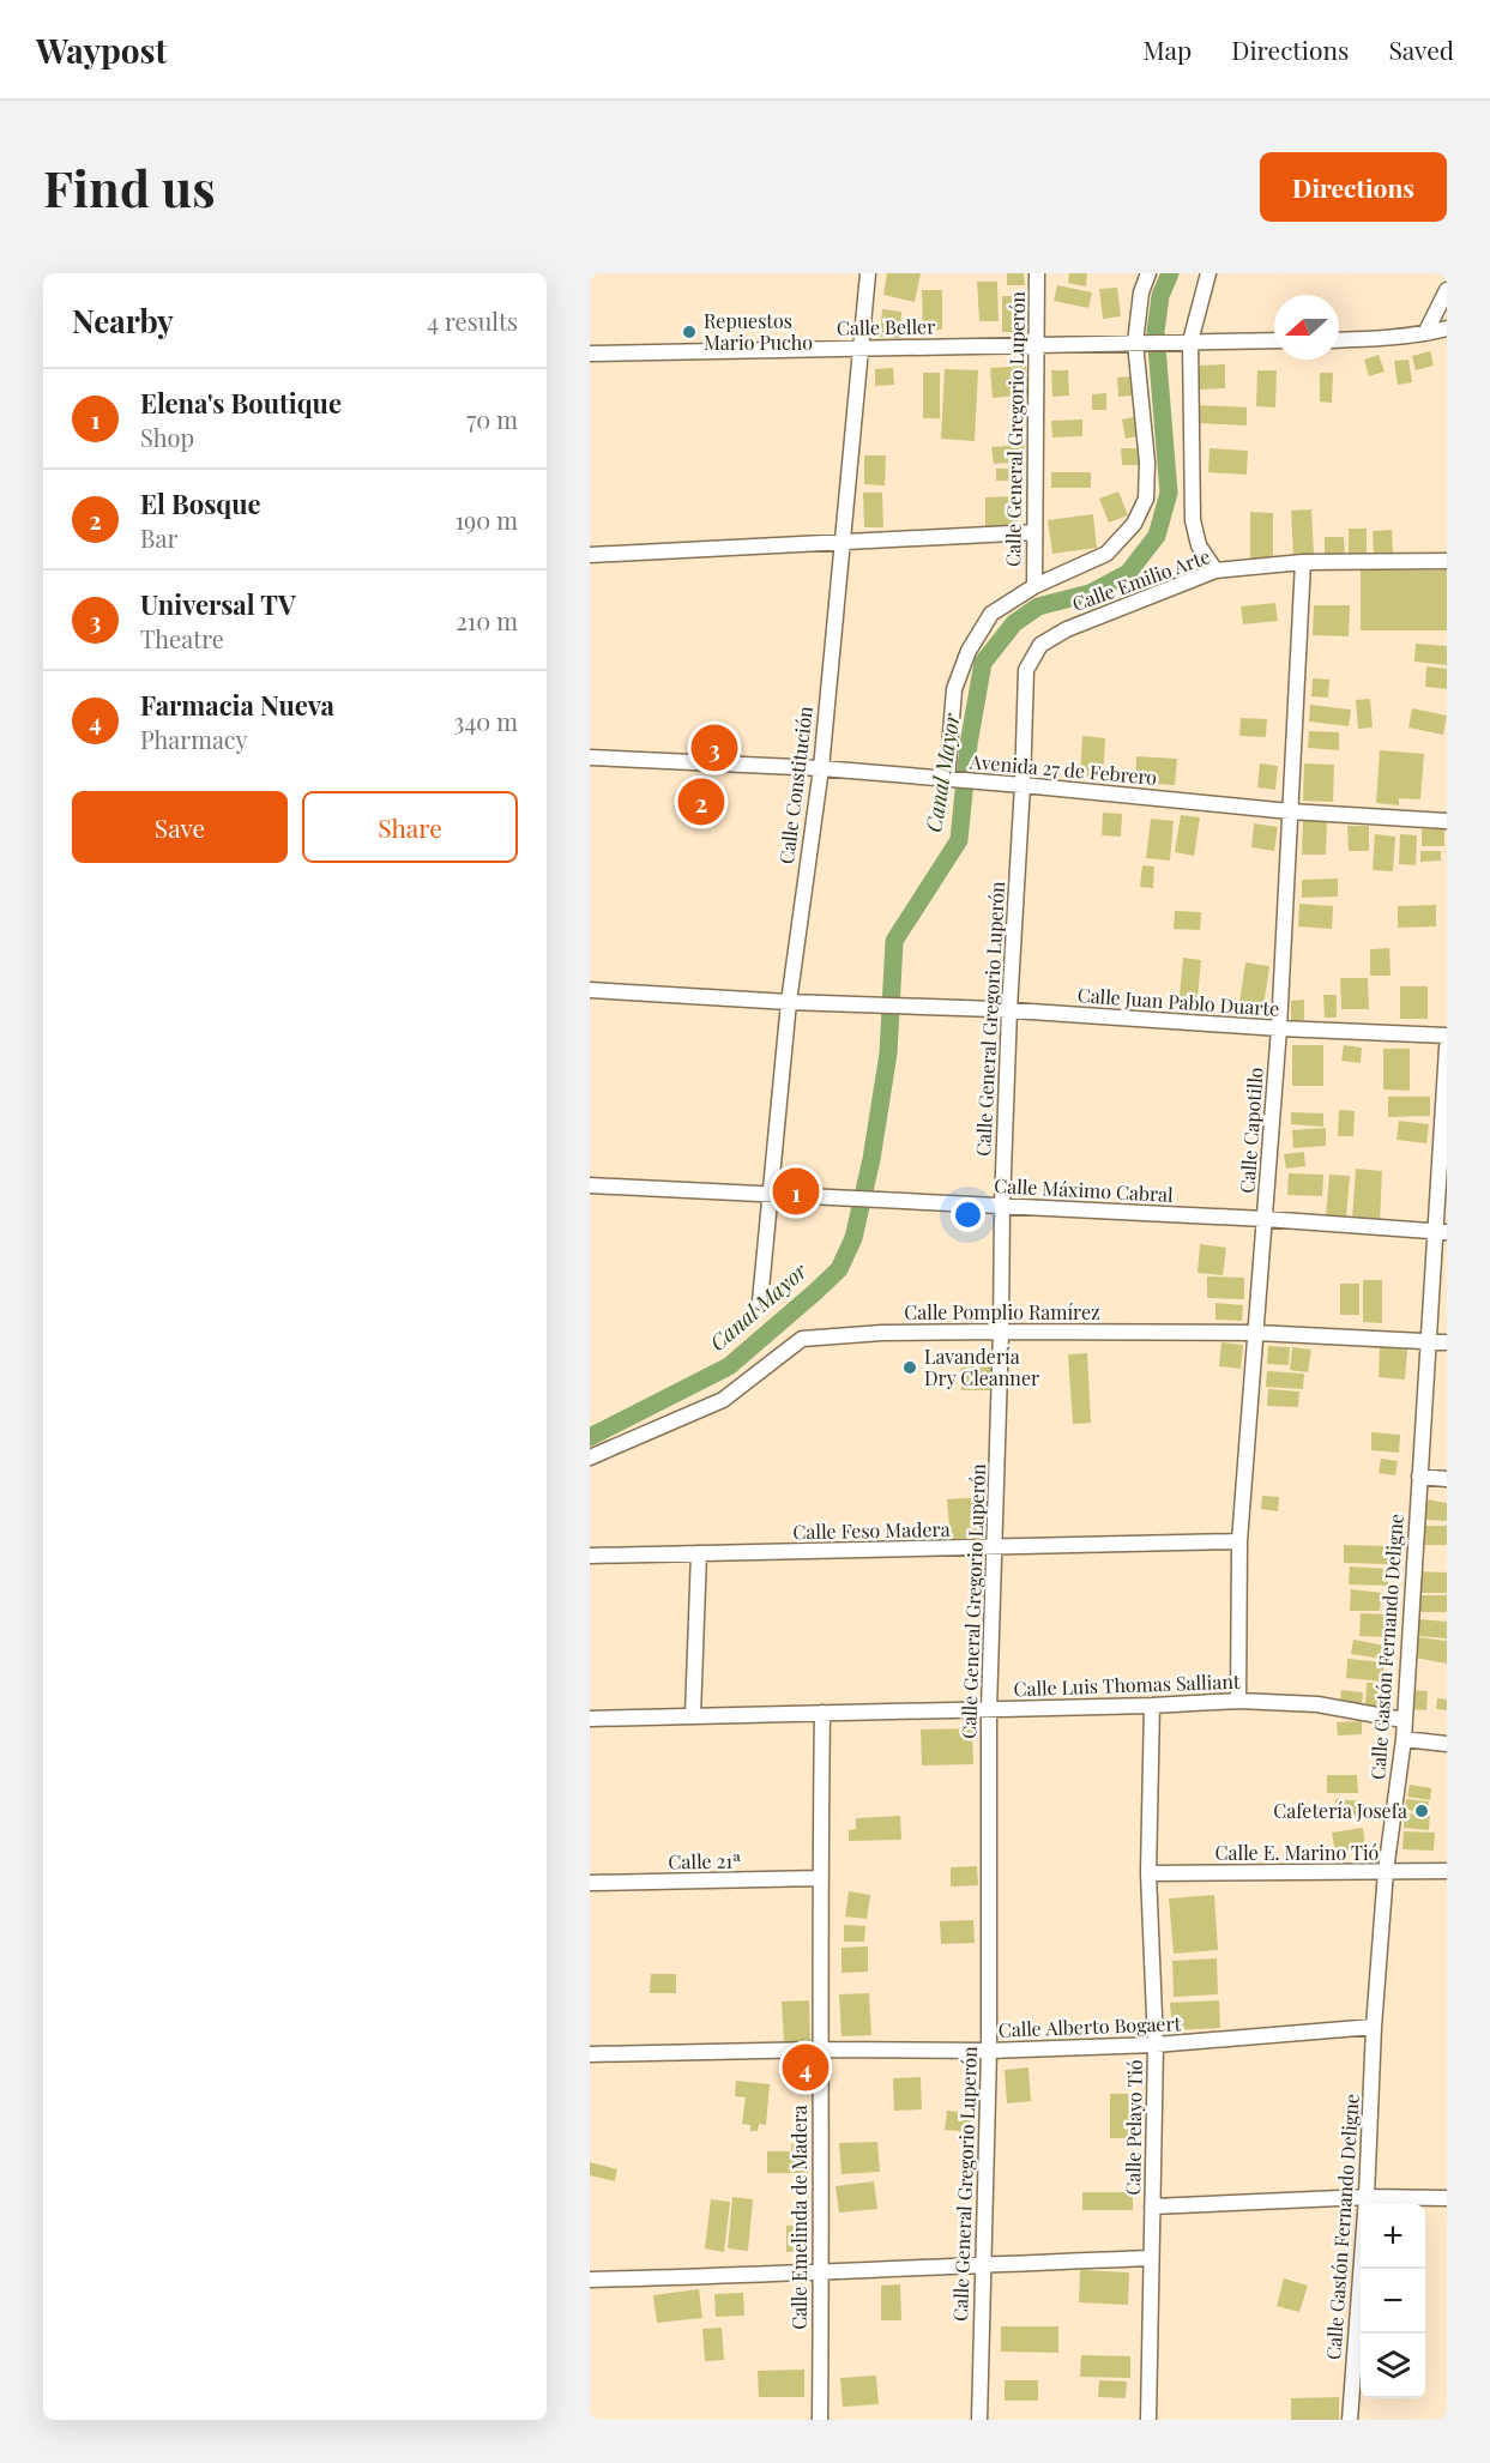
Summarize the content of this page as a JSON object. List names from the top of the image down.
{
  "streets": {
    "street": [
      "Calle Beller",
      "Calle General Gregorio Luperón",
      "Calle Emilio Arte",
      "Avenida 27 de Febrero",
      "Calle Constitución",
      "Calle Juan Pablo Duarte",
      "Calle Capotillo",
      "Calle Máximo Cabral",
      "Calle Pomplio Ramírez",
      "Calle Feso Madera",
      "Calle Gastón Fernando Deligne",
      "Calle Luis Thomas Salliant",
      "Calle E. Marino Tió",
      "Calle 21ª",
      "Calle Alberto Bogaert",
      "Calle Pelayo Tió",
      "Calle Emelinda de Madera"
    ]
  },
  "crossings": [
    ["Calle Beller", "Calle General Gregorio Luperón"],
    ["Calle Beller", "Calle Constitución"],
    ["Calle General Gregorio Luperón", "Calle Emilio Arte"],
    ["Calle General Gregorio Luperón", "Avenida 27 de Febrero"],
    ["Calle General Gregorio Luperón", "Calle Juan Pablo Duarte"],
    ["Calle General Gregorio Luperón", "Calle Máximo Cabral"],
    ["Calle General Gregorio Luperón", "Calle Pomplio Ramírez"],
    ["Calle General Gregorio Luperón", "Calle Feso Madera"],
    ["Calle General Gregorio Luperón", "Calle Luis Thomas Salliant"],
    ["Calle General Gregorio Luperón", "Calle Alberto Bogaert"],
    ["Calle Emilio Arte", "Avenida 27 de Febrero"],
    ["Calle Emilio Arte", "Calle Capotillo"],
    ["Avenida 27 de Febrero", "Calle Constitución"],
    ["Avenida 27 de Febrero", "Calle Capotillo"],
    ["Calle Constitución", "Calle Juan Pablo Duarte"],
    ["Calle Constitución", "Calle Máximo Cabral"],
    ["Calle Juan Pablo Duarte", "Calle Capotillo"],
    ["Calle Capotillo", "Calle Máximo Cabral"],
    ["Calle Capotillo", "Calle Pomplio Ramírez"],
    ["Calle Capotillo", "Calle Feso Madera"],
    ["Calle Capotillo", "Calle Luis Thomas Salliant"],
    ["Calle Máximo Cabral", "Calle Gastón Fernando Deligne"],
    ["Calle Pomplio Ramírez", "Calle Gastón Fernando Deligne"],
    ["Calle Gastón Fernando Deligne", "Calle Luis Thomas Salliant"],
    ["Calle Gastón Fernando Deligne", "Calle E. Marino Tió"],
    ["Calle Gastón Fernando Deligne", "Calle Alberto Bogaert"],
    ["Calle Luis Thomas Salliant", "Calle Pelayo Tió"],
    ["Calle Luis Thomas Salliant", "Calle Emelinda de Madera"],
    ["Calle E. Marino Tió", "Calle Pelayo Tió"],
    ["Calle 21ª", "Calle Emelinda de Madera"],
    ["Calle Alberto Bogaert", "Calle Pelayo Tió"],
    ["Calle Alberto Bogaert", "Calle Emelinda de Madera"]
  ],
  "water": ["Canal Mayor"],
  "places": ["Repuestos Mario Pucho", "Lavandería Dry Cleanner", "Cafetería Josefa"],
  "north": "left",
  "page": {
    "header": "Waypost",
    "nav": ["Map", "Directions", "Saved"],
    "buttons": [
      "Directions",
      ["Save", "Share"]
    ],
    "title": "Find us",
    "heading": ["Nearby", "4 results"],
    "list": [
      {
        "mark": "1",
        "name": "Elena's Boutique",
        "note": "Shop",
        "value": "70 m"
      },
      {
        "mark": "2",
        "name": "El Bosque",
        "note": "Bar",
        "value": "190 m"
      },
      {
        "mark": "3",
        "name": "Universal TV",
        "note": "Theatre",
        "value": "210 m"
      },
      {
        "mark": "4",
        "name": "Farmacia Nueva",
        "note": "Pharmacy",
        "value": "340 m"
      }
    ],
    "pins": [
      "3",
      "2",
      "1",
      "4"
    ],
    "map_buttons": ["+", "−"]
  }
}
